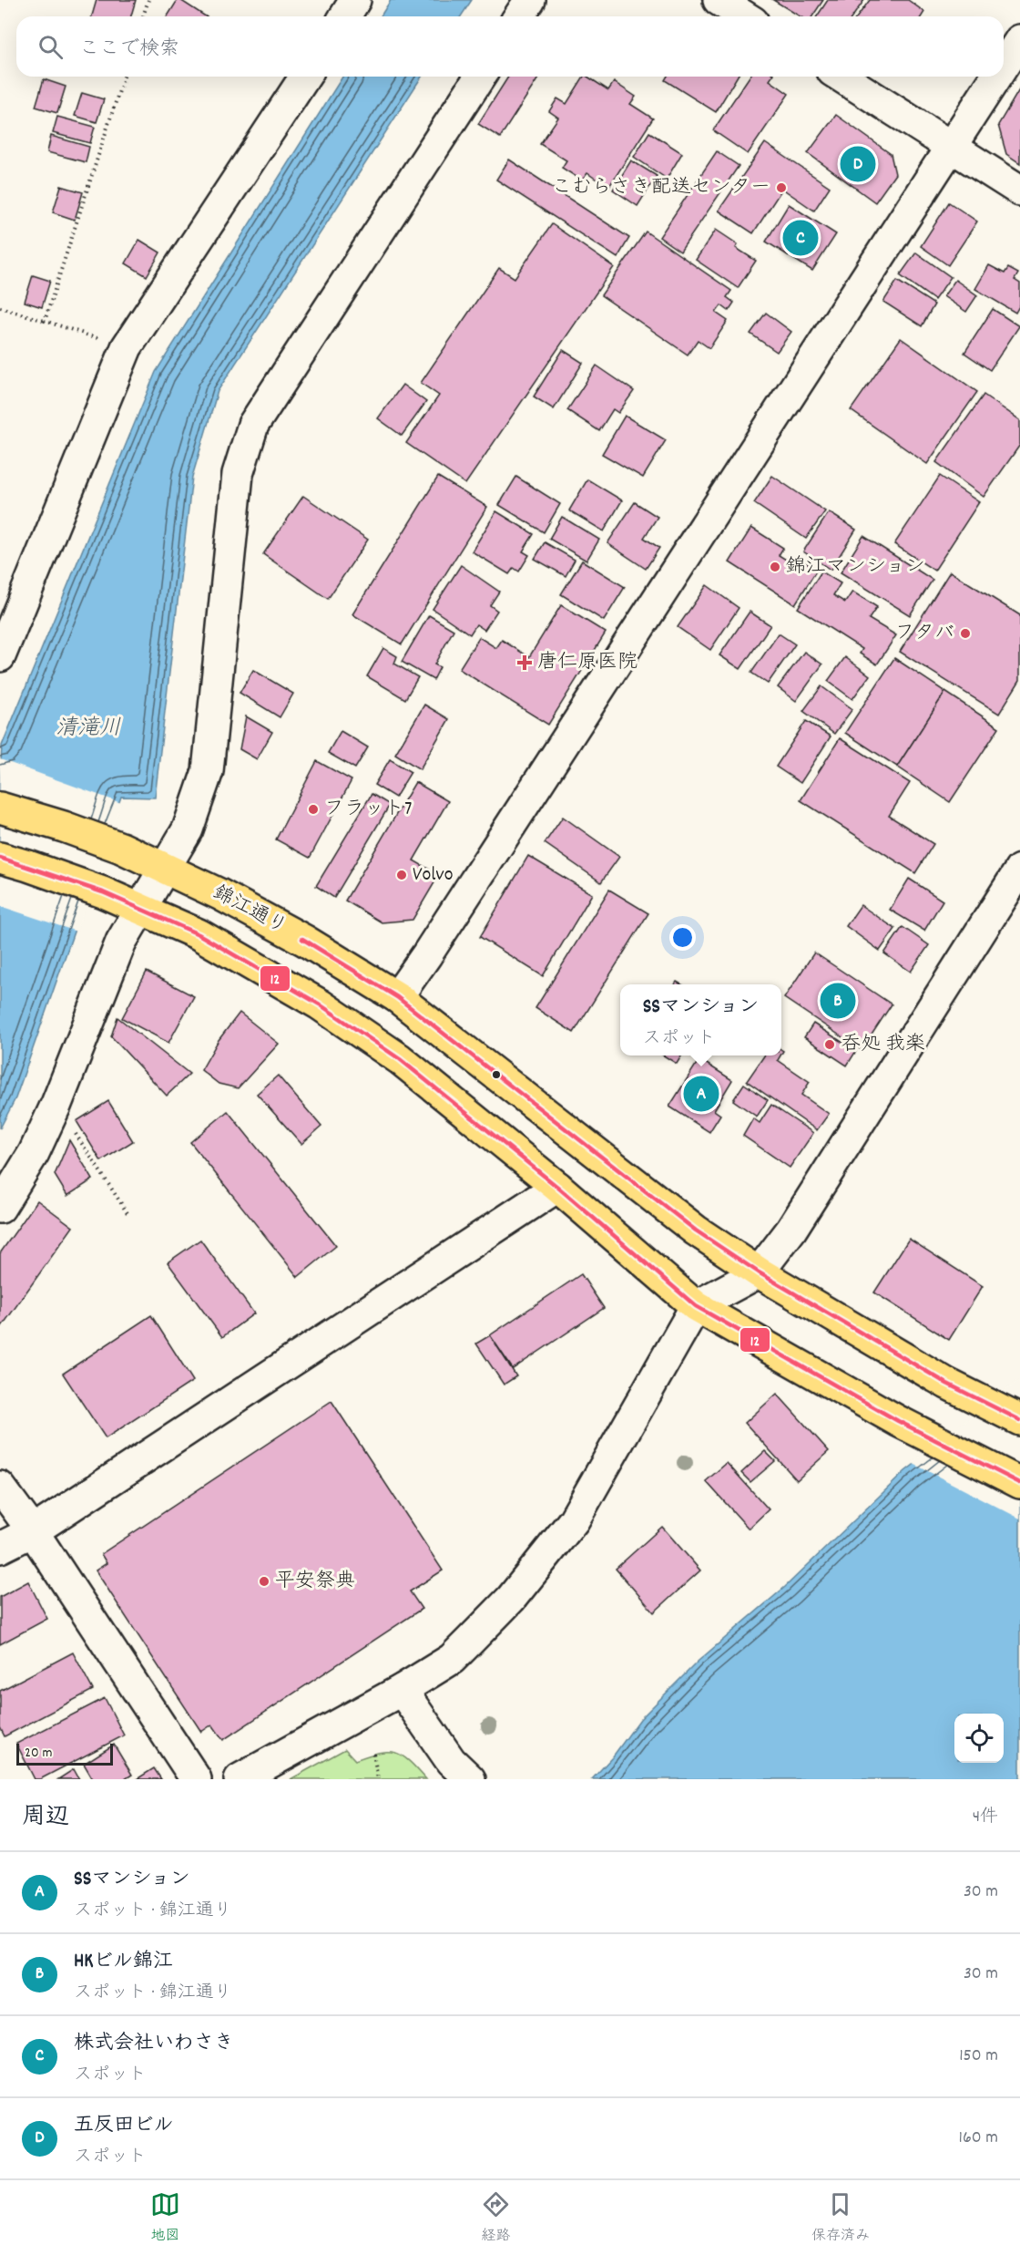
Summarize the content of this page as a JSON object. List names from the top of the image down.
{
  "streets": {
    "highway": ["錦江通り"]
  },
  "water": ["清滝川"],
  "places": {
    "other": [
      "こむらさき配送センター",
      "錦江マンション",
      "フタバ",
      "フラット7",
      "Volvo",
      "呑処 我楽",
      "平安祭典"
    ],
    "health": ["唐仁原医院"]
  },
  "lines": ["transit line 12"],
  "scale_bar": "20 m",
  "page": {
    "search": "ここで検索",
    "pins": [
      "D",
      "C",
      "B",
      "A"
    ],
    "popup": ["SSマンション", "スポット"],
    "scale": "20 m",
    "heading": ["周辺", "4件"],
    "list": [
      {
        "mark": "A",
        "name": "SSマンション",
        "note": "スポット · 錦江通り",
        "value": "30 m"
      },
      {
        "mark": "B",
        "name": "HKビル錦江",
        "note": "スポット · 錦江通り",
        "value": "30 m"
      },
      {
        "mark": "C",
        "name": "株式会社いわさき",
        "note": "スポット",
        "value": "150 m"
      },
      {
        "mark": "D",
        "name": "五反田ビル",
        "note": "スポット",
        "value": "160 m"
      }
    ],
    "nav": ["地図", "経路", "保存済み"]
  }
}
